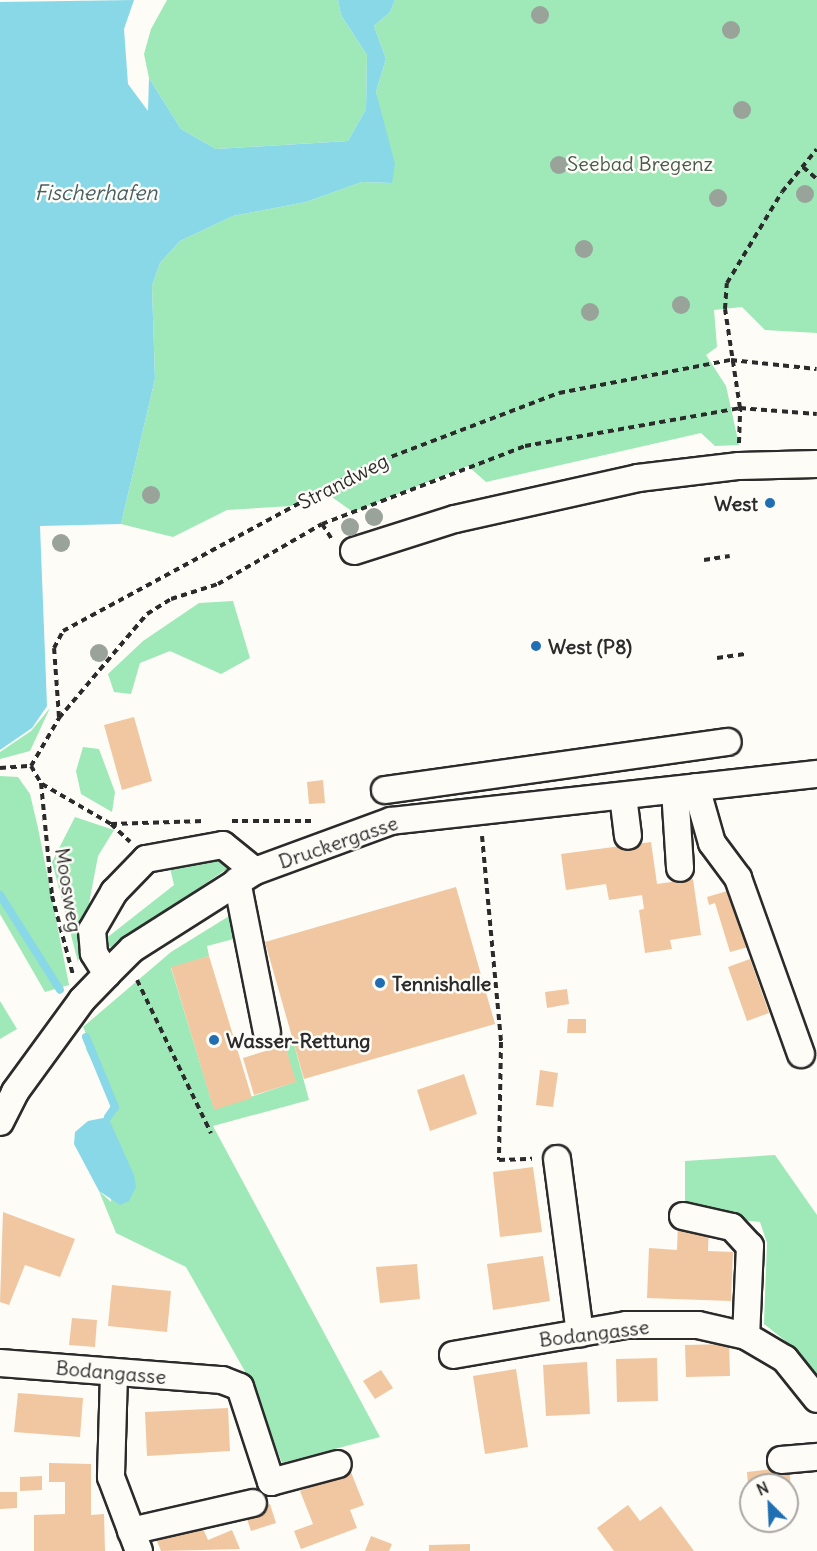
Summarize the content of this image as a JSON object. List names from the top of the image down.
{
  "streets": {
    "street": ["Druckergasse", "Bodangasse"],
    "path": ["Strandweg", "Moosweg"]
  },
  "crossings": [
    ["Strandweg", "Moosweg"],
    ["Druckergasse", "Moosweg"]
  ],
  "water": ["Fischerhafen"],
  "parks": ["Seebad Bregenz"],
  "places": [
    "West",
    "West (P8)",
    "Tennishalle",
    "Wasser-Rettung"
  ],
  "north": "top left"
}
